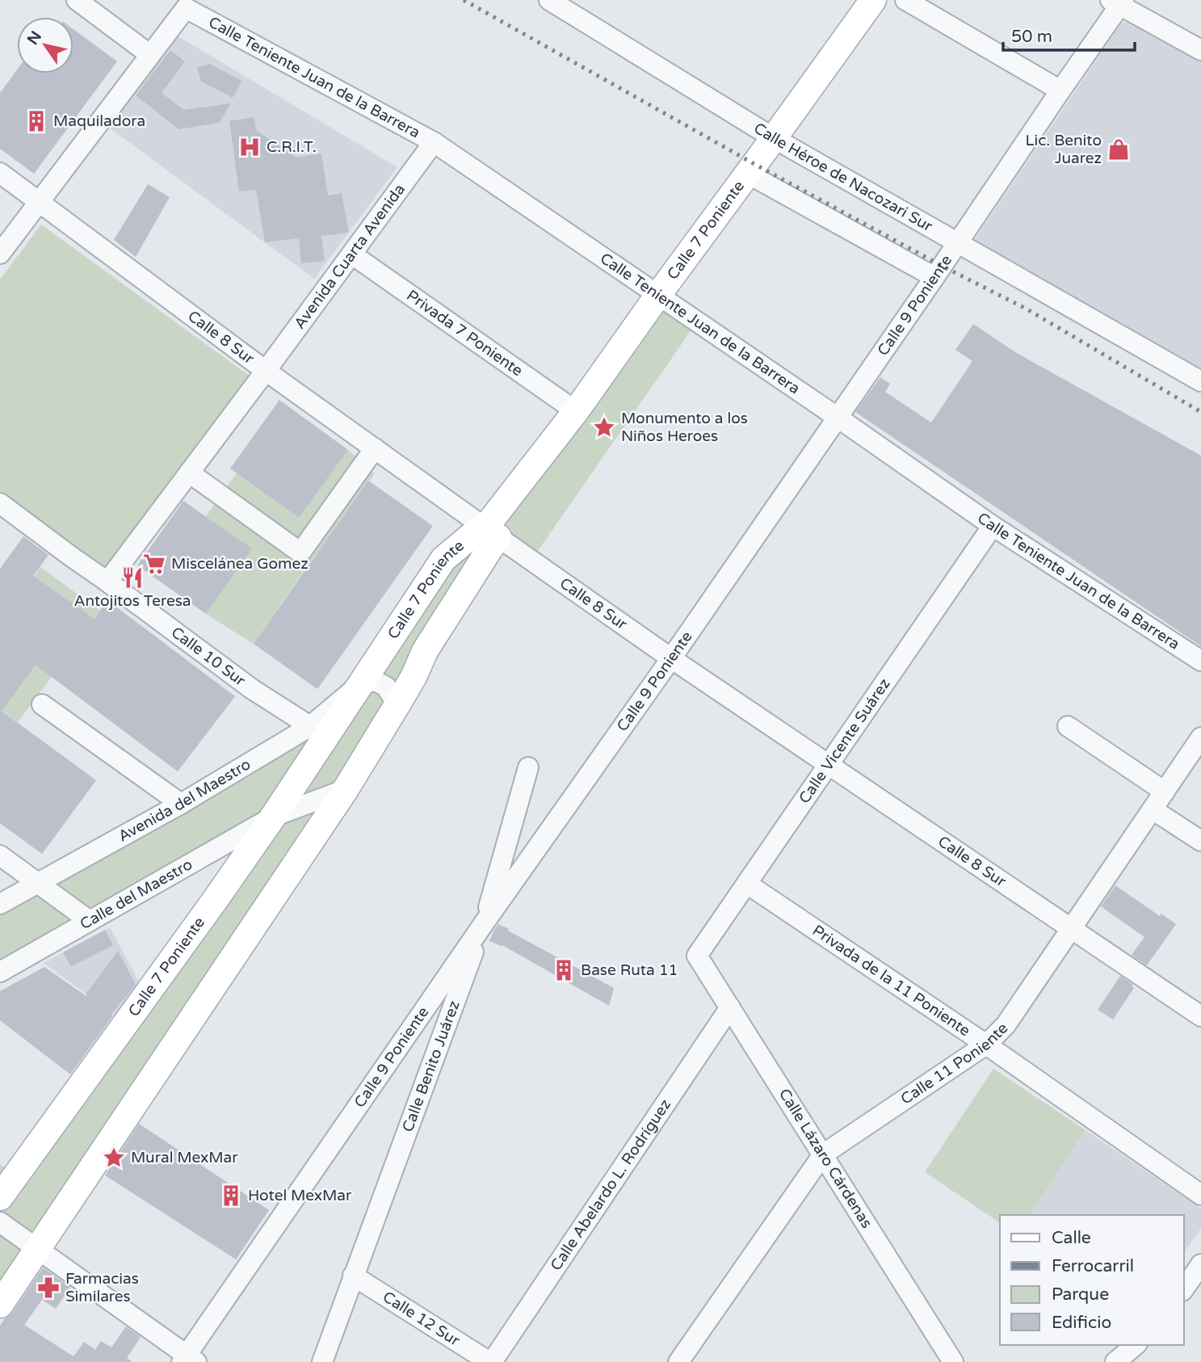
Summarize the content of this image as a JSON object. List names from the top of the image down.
{
  "streets": {
    "main road": ["Calle 7 Poniente"],
    "street": [
      "Calle Teniente Juan de la Barrera",
      "Calle Héroe de Nacozari Sur",
      "Avenida Cuarta Avenida",
      "Calle 9 Poniente",
      "Privada 7 Poniente",
      "Calle 8 Sur",
      "Calle 10 Sur",
      "Calle Vicente Suárez",
      "Avenida del Maestro",
      "Calle del Maestro",
      "Privada de la 11 Poniente",
      "Calle 11 Poniente",
      "Calle Benito Juárez",
      "Calle Lázaro Cárdenas",
      "Calle Abelardo L. Rodríguez",
      "Calle 12 Sur"
    ]
  },
  "crossings": [
    ["Calle Teniente Juan de la Barrera", "Calle 7 Poniente"],
    ["Calle Teniente Juan de la Barrera", "Avenida Cuarta Avenida"],
    ["Calle Teniente Juan de la Barrera", "Calle 9 Poniente"],
    ["Calle Teniente Juan de la Barrera", "Calle Vicente Suárez"],
    ["Calle Héroe de Nacozari Sur", "Calle 7 Poniente"],
    ["Calle Héroe de Nacozari Sur", "Calle 9 Poniente"],
    ["Calle 7 Poniente", "Privada 7 Poniente"],
    ["Calle 7 Poniente", "Calle 8 Sur"],
    ["Calle 7 Poniente", "Avenida del Maestro"],
    ["Calle 7 Poniente", "Calle del Maestro"],
    ["Avenida Cuarta Avenida", "Privada 7 Poniente"],
    ["Avenida Cuarta Avenida", "Calle 8 Sur"],
    ["Avenida Cuarta Avenida", "Calle 10 Sur"],
    ["Calle 9 Poniente", "Calle 8 Sur"],
    ["Calle 9 Poniente", "Calle Benito Juárez"],
    ["Calle 8 Sur", "Calle Vicente Suárez"],
    ["Calle 8 Sur", "Calle 11 Poniente"],
    ["Calle 10 Sur", "Avenida del Maestro"],
    ["Calle Vicente Suárez", "Privada de la 11 Poniente"],
    ["Calle Vicente Suárez", "Calle Lázaro Cárdenas"],
    ["Privada de la 11 Poniente", "Calle 11 Poniente"],
    ["Calle 11 Poniente", "Calle Lázaro Cárdenas"],
    ["Calle Benito Juárez", "Calle 12 Sur"],
    ["Calle Lázaro Cárdenas", "Calle Abelardo L. Rodríguez"],
    ["Calle Abelardo L. Rodríguez", "Calle 12 Sur"]
  ],
  "places": {
    "building": ["Maquiladora", "Base Ruta 11", "Hotel MexMar"],
    "hospital": ["C.R.I.T."],
    "shop": ["Lic. Benito Juarez"],
    "place": ["Monumento a los Niños Heroes", "Mural MexMar"],
    "supermarket": ["Miscelánea Gomez"],
    "restaurant": ["Antojitos Teresa"],
    "pharmacy": ["Farmacias Similares"]
  },
  "legend": [
    "Calle",
    "Ferrocarril",
    "Parque",
    "Edificio"
  ],
  "scale_bar": "50 m",
  "north": "top left"
}
